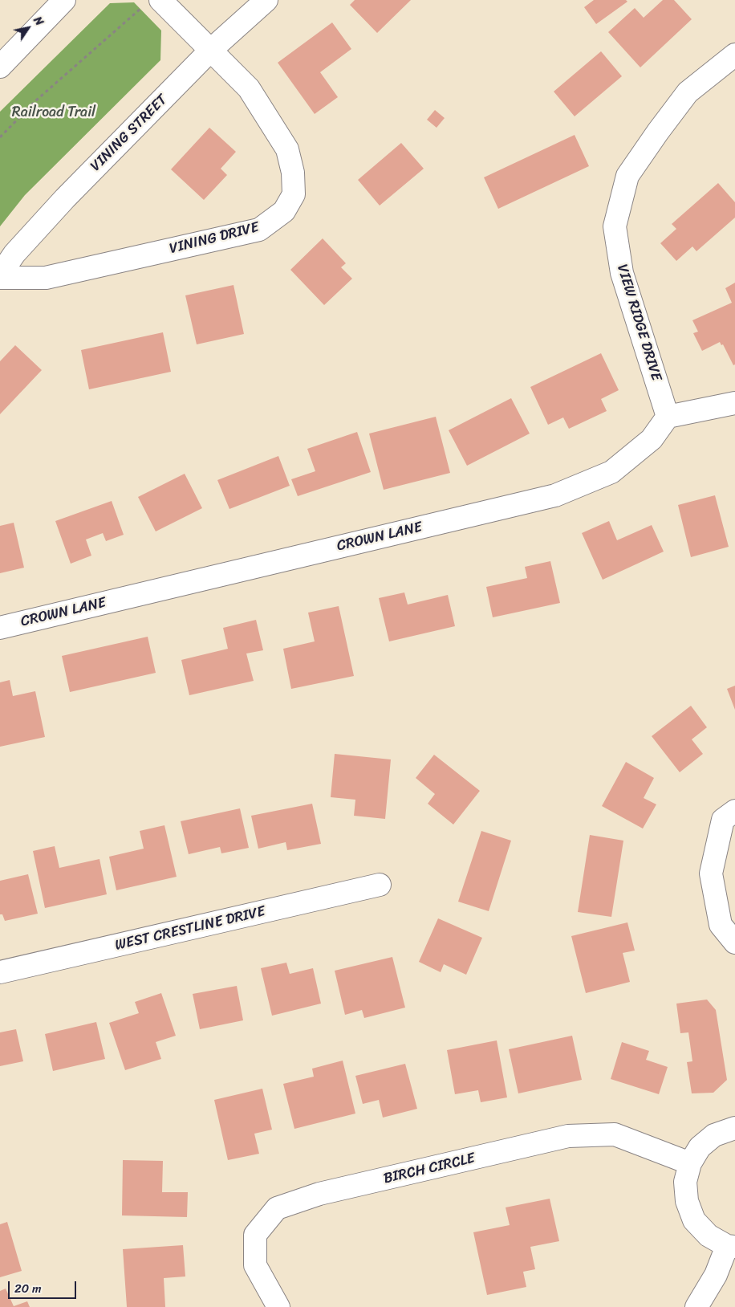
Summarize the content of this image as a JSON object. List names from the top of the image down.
{
  "streets": {
    "street": [
      "VINING STREET",
      "VINING DRIVE",
      "VIEW RIDGE DRIVE",
      "CROWN LANE",
      "WEST CRESTLINE DRIVE",
      "BIRCH CIRCLE"
    ]
  },
  "crossings": [
    ["VINING STREET", "VINING DRIVE"],
    ["VIEW RIDGE DRIVE", "CROWN LANE"]
  ],
  "parks": ["Railroad Trail"],
  "scale_bar": "20 m",
  "north": "top right"
}
